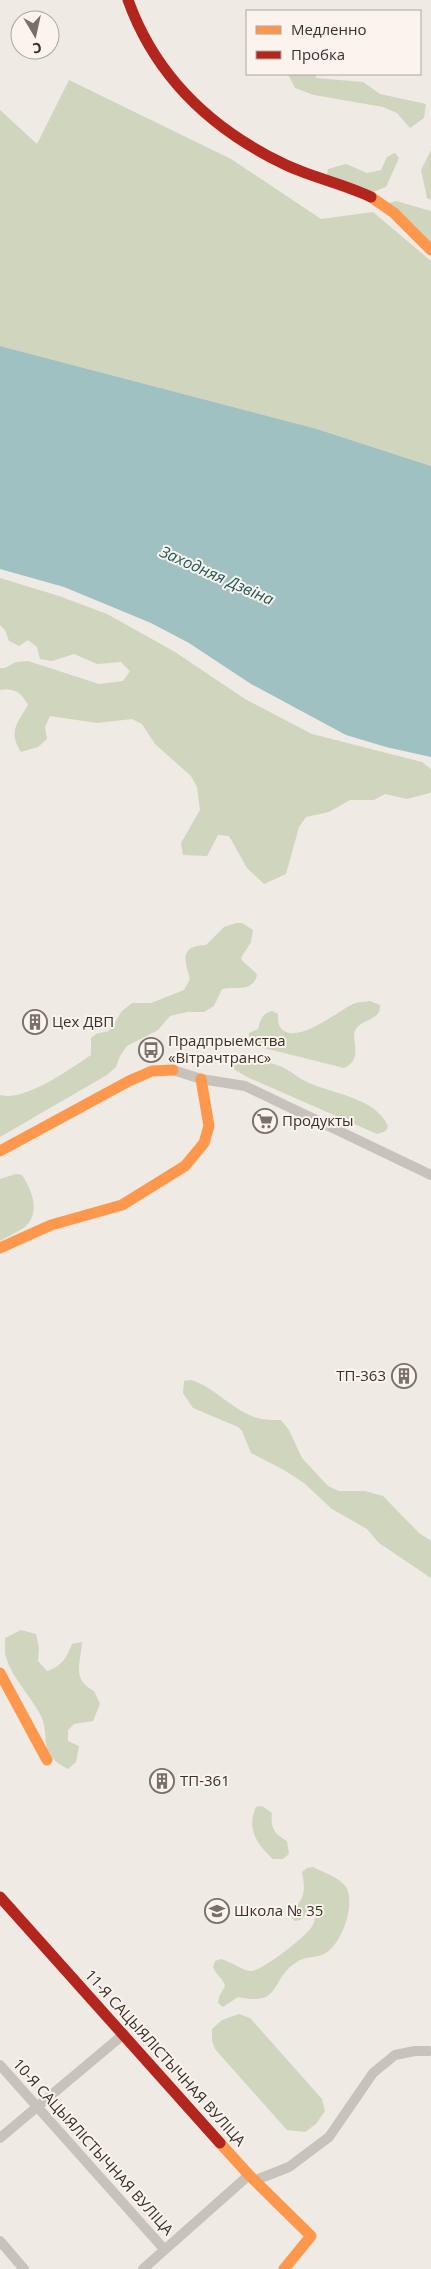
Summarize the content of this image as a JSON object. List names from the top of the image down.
{
  "streets": {
    "street": ["11-Я САЦЫЯЛІСТЫЧНАЯ ВУЛІЦА", "10-Я САЦЫЯЛІСТЫЧНАЯ ВУЛІЦА"]
  },
  "water": ["Заходняя Дзвіна"],
  "places": {
    "building": ["Цех ДВП", "ТП-363", "ТП-361"],
    "bus stop": ["Прадпрыемства «Вітрачтранс»"],
    "supermarket": ["Продукты"],
    "school or university": ["Школа № 35"]
  },
  "legend": ["Медленно", "Пробка"],
  "north": "bottom"
}
